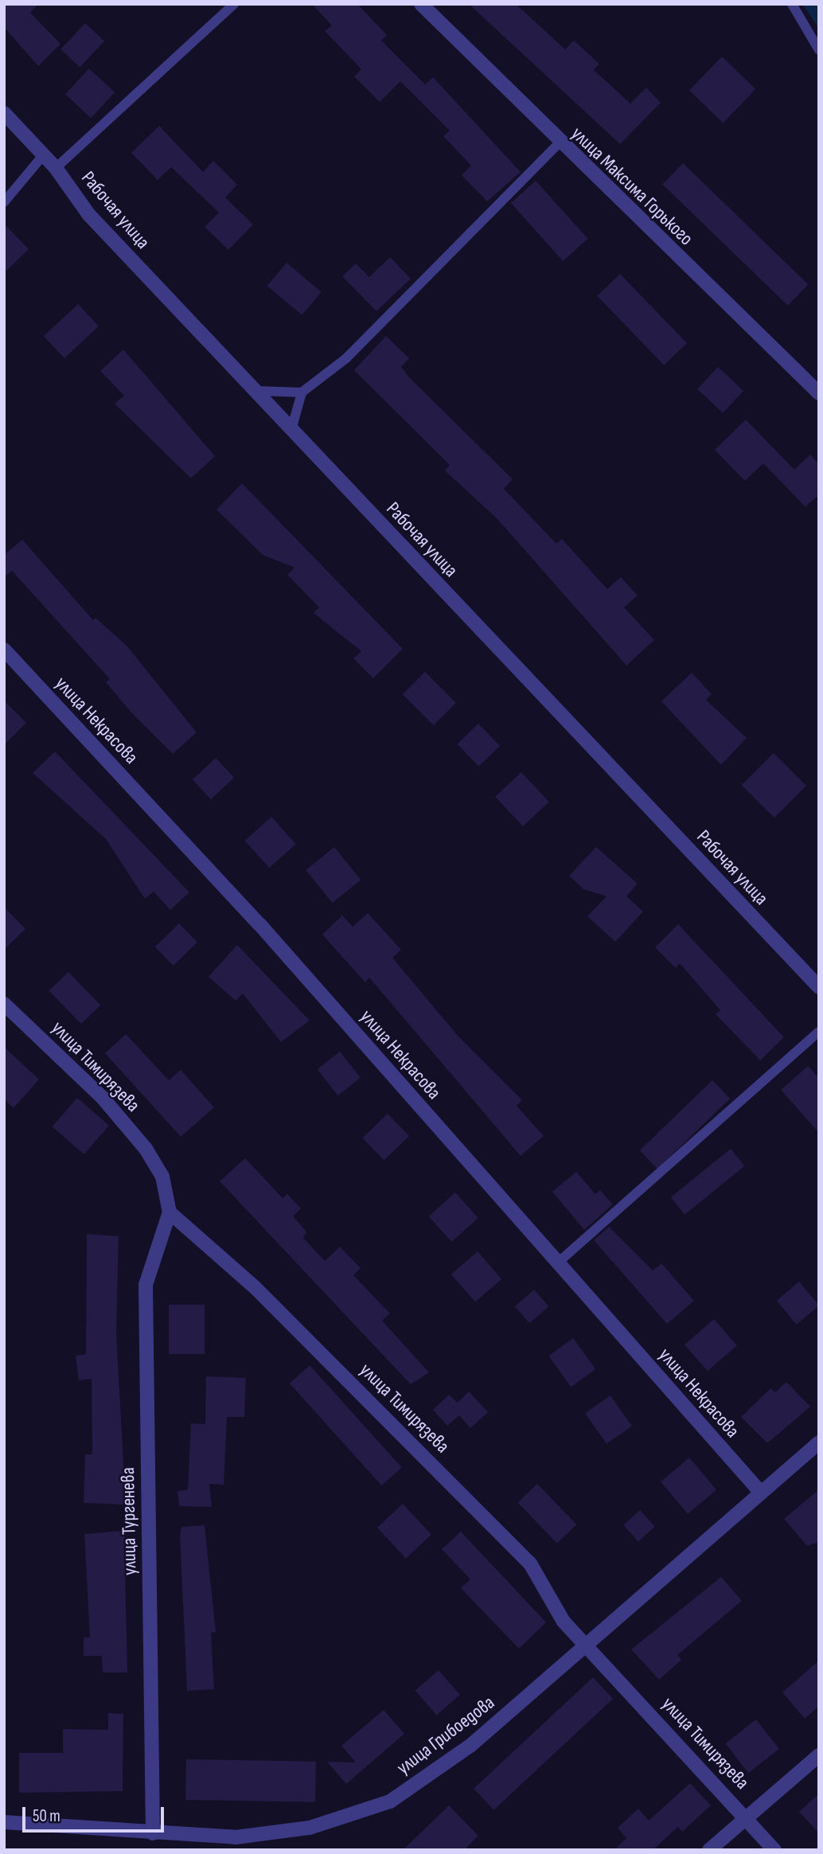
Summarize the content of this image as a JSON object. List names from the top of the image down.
{
  "streets": {
    "street": [
      "улица Максима Горького",
      "Рабочая улица",
      "улица Некрасова",
      "улица Тимирязева",
      "улица Тургенева",
      "улица Грибоедова"
    ]
  },
  "crossings": [
    ["улица Некрасова", "улица Грибоедова"],
    ["улица Тимирязева", "улица Тургенева"],
    ["улица Тимирязева", "улица Грибоедова"],
    ["улица Тургенева", "улица Грибоедова"]
  ],
  "scale_bar": "50 m"
}
